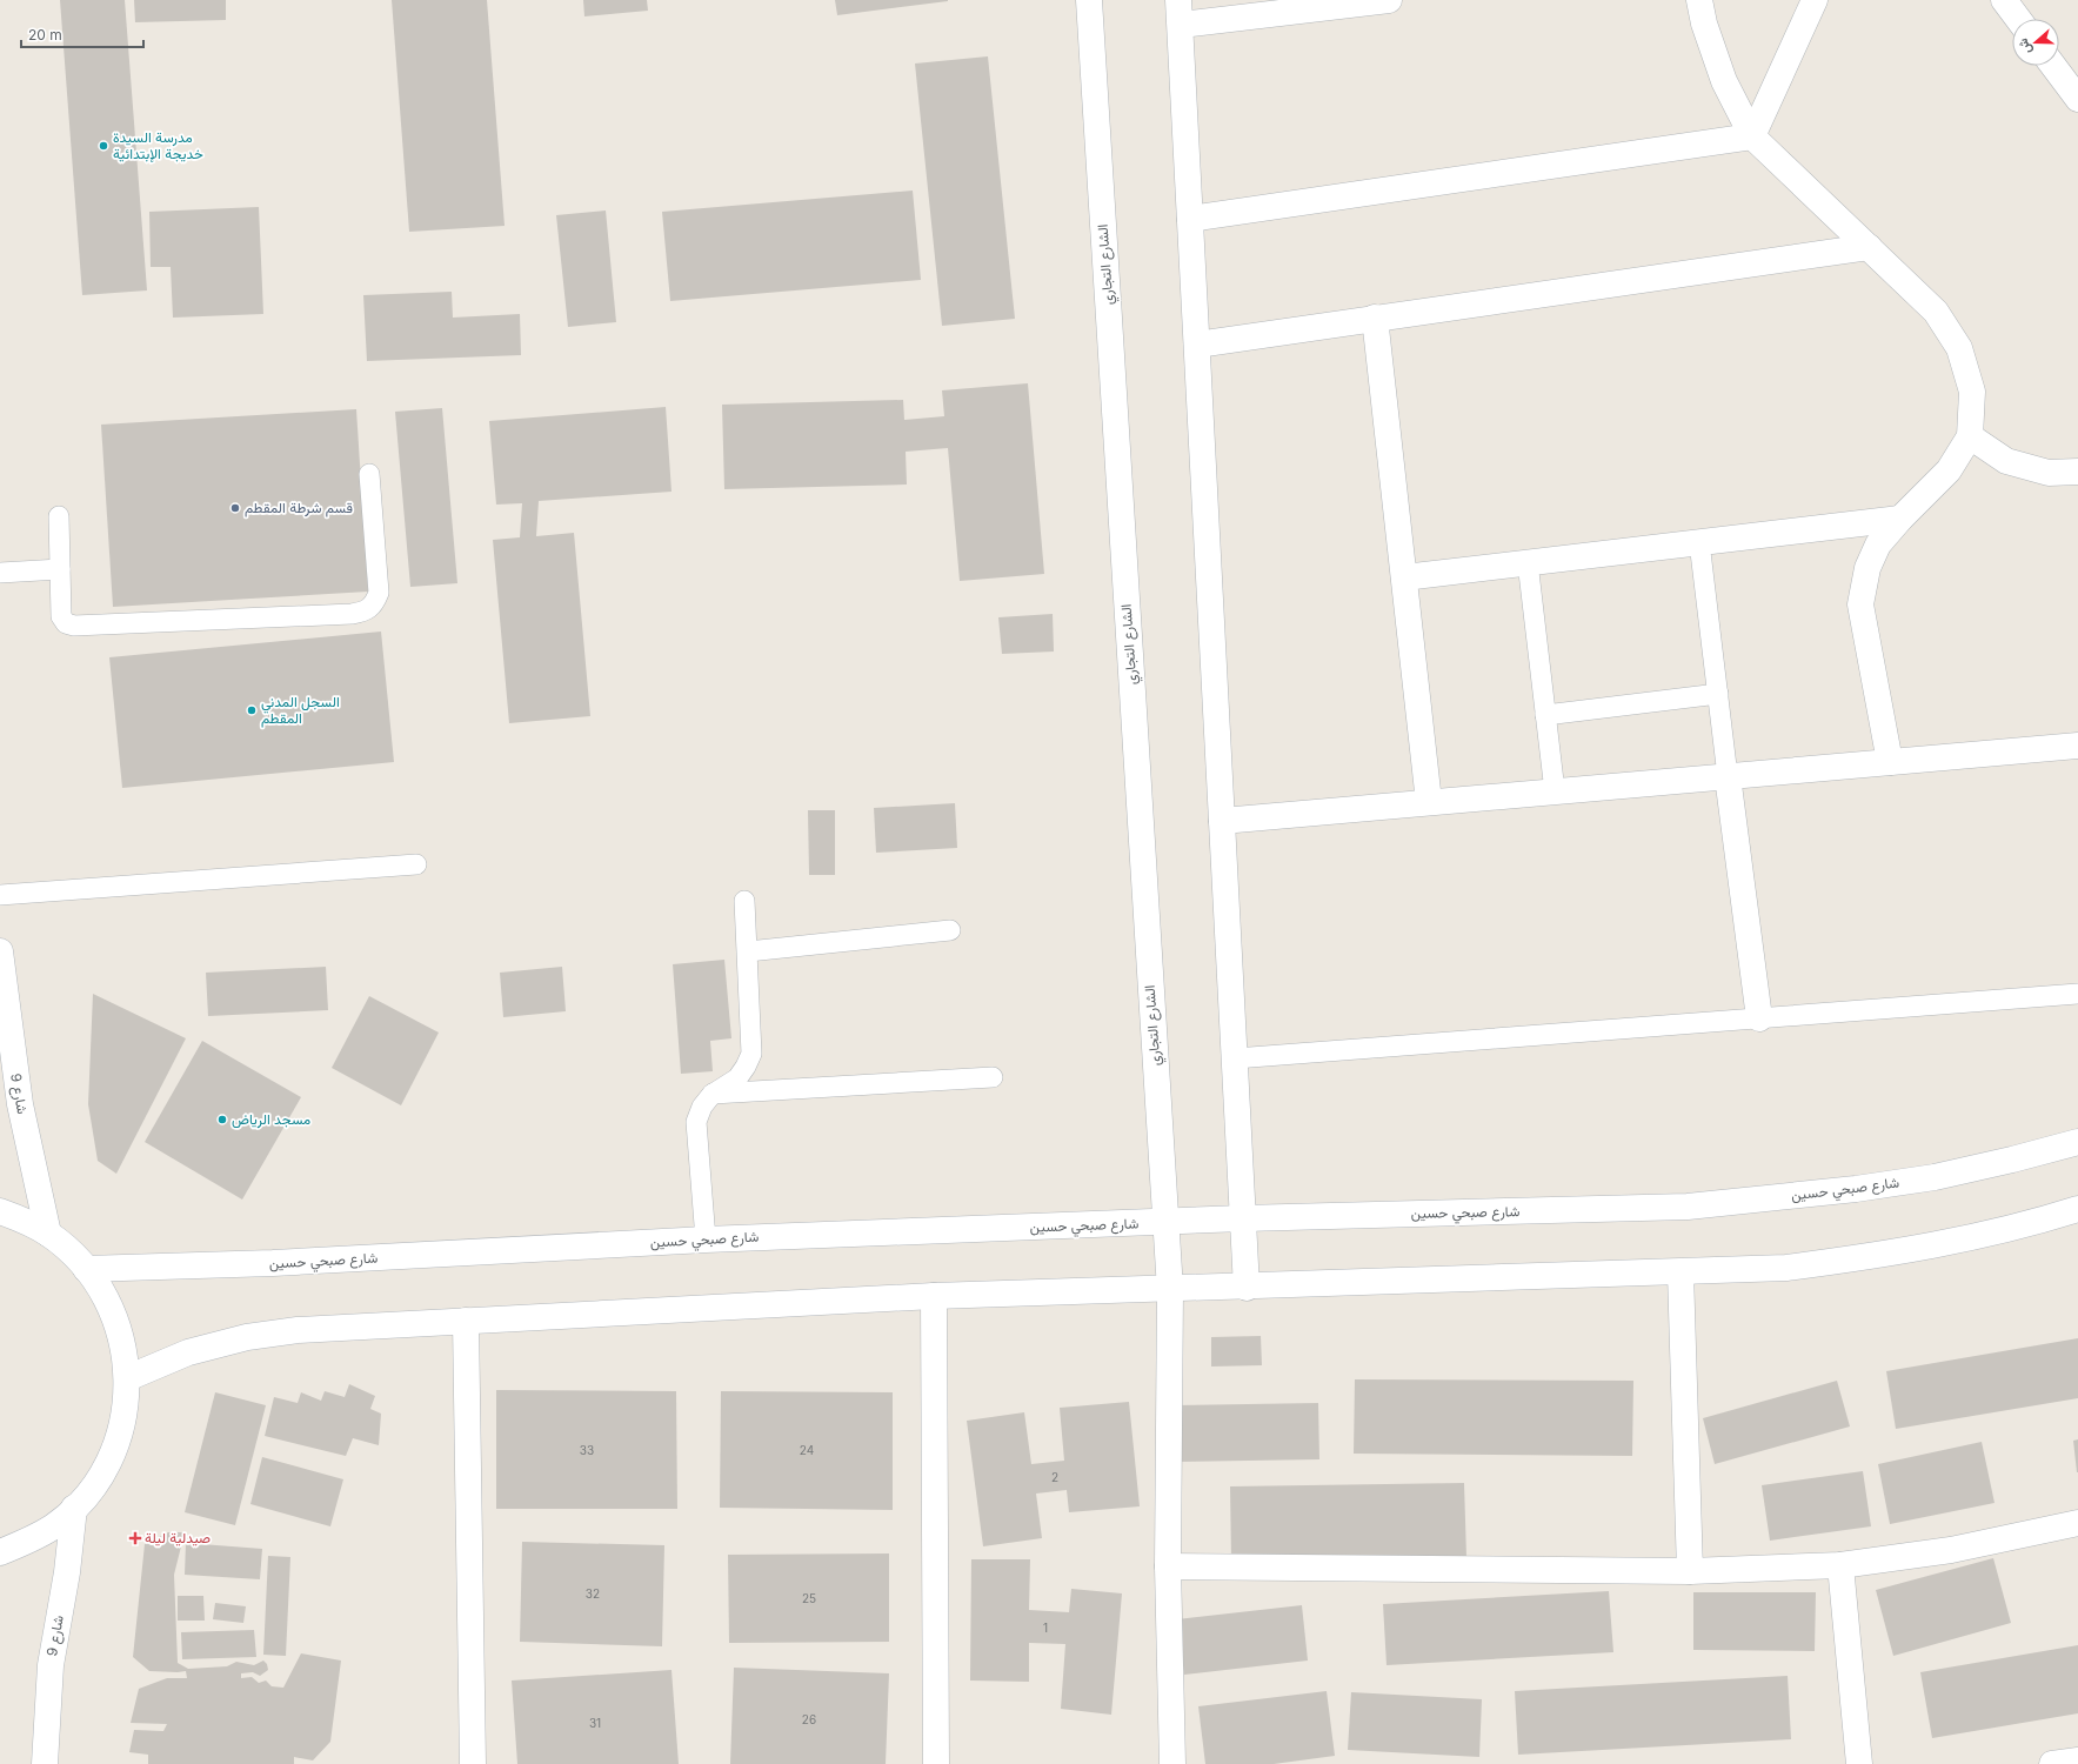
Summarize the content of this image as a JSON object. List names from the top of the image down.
{
  "streets": {
    "street": ["الشارع التجاري", "شارع 9", "شارع صبحي حسين"]
  },
  "crossings": [
    ["الشارع التجاري", "شارع صبحي حسين"]
  ],
  "places": {
    "other": [
      "مدرسة السيدة خديجة الإبتدائية",
      "قسم شرطة المقطم",
      "السجل المدني المقطم",
      "مسجد الرياض"
    ],
    "health": ["صيدلية ليلة"]
  },
  "house_numbers": [
    "33",
    "24",
    "2",
    "32",
    "25",
    "1",
    "26",
    "31"
  ],
  "scale_bar": "20 m",
  "north": "left"
}
